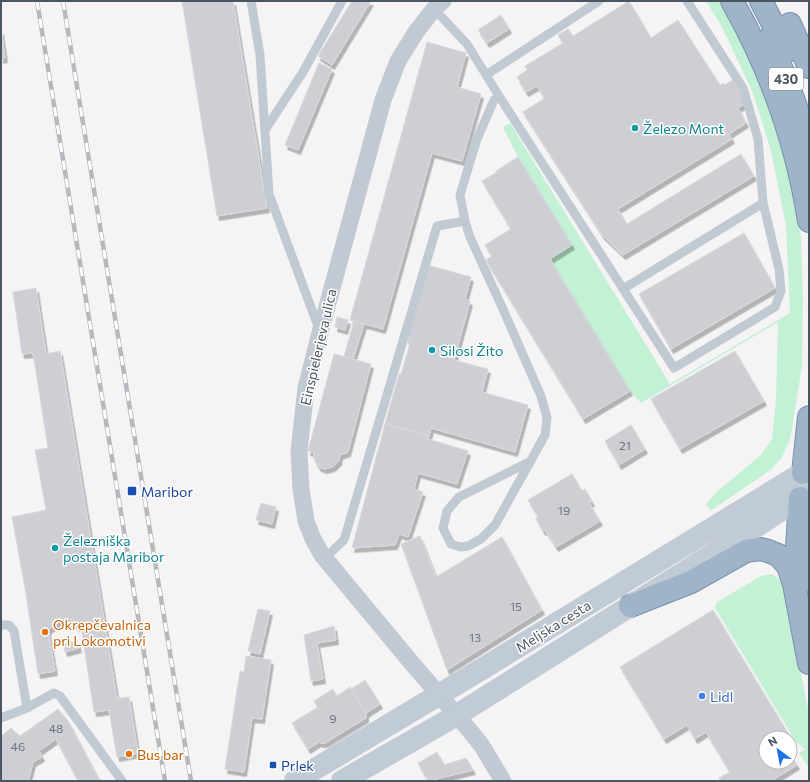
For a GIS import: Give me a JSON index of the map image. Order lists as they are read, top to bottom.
{
  "streets": {
    "highway": ["430"],
    "main road": ["Meljska cesta"],
    "street": ["Einspielerjeva ulica"]
  },
  "crossings": [
    ["Einspielerjeva ulica", "Meljska cesta"]
  ],
  "places": {
    "other": [
      "Železo Mont",
      "Silosi Žito",
      "Železniška postaja Maribor",
      "Okrepčevalnica pri Lokomotivi",
      "Lidl",
      "Bus bar"
    ],
    "transit": ["Maribor", "Prlek"]
  },
  "house_numbers": [
    "21",
    "19",
    "15",
    "13",
    "9",
    "48",
    "46"
  ],
  "north": "top left"
}
